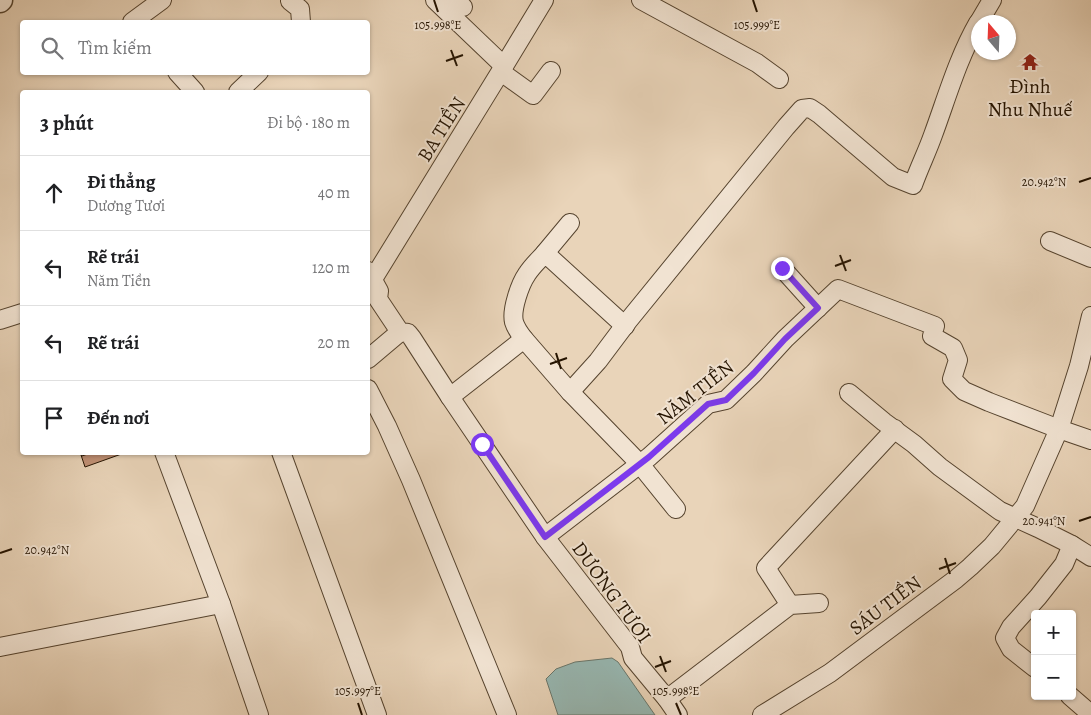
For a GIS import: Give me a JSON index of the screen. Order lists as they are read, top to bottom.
{
  "streets": {
    "street": [
      "BA TIỀN",
      "NĂM TIỀN",
      "DƯƠNG TƯƠI",
      "SÁU TIỀN"
    ]
  },
  "crossings": [
    ["BA TIỀN", "DƯƠNG TƯƠI"],
    ["NĂM TIỀN", "DƯƠNG TƯƠI"],
    ["NĂM TIỀN", "SÁU TIỀN"]
  ],
  "places": {
    "temple": ["Đình Nhu Nhuế"]
  },
  "north": "top",
  "page": {
    "search": "Tìm kiếm",
    "heading": ["3 phút", "Đi bộ · 180 m"],
    "list": [
      ["Đi thẳng", "Dương Tươi", "40 m"],
      ["Rẽ trái", "Năm Tiền", "120 m"],
      ["Rẽ trái", "20 m"],
      "Đến nơi"
    ],
    "map_buttons": ["+", "−"]
  },
  "coordinates": [
    "105.998°E",
    "105.999°E",
    "20.942°N",
    "20.941°N",
    "105.997°E"
  ]
}
